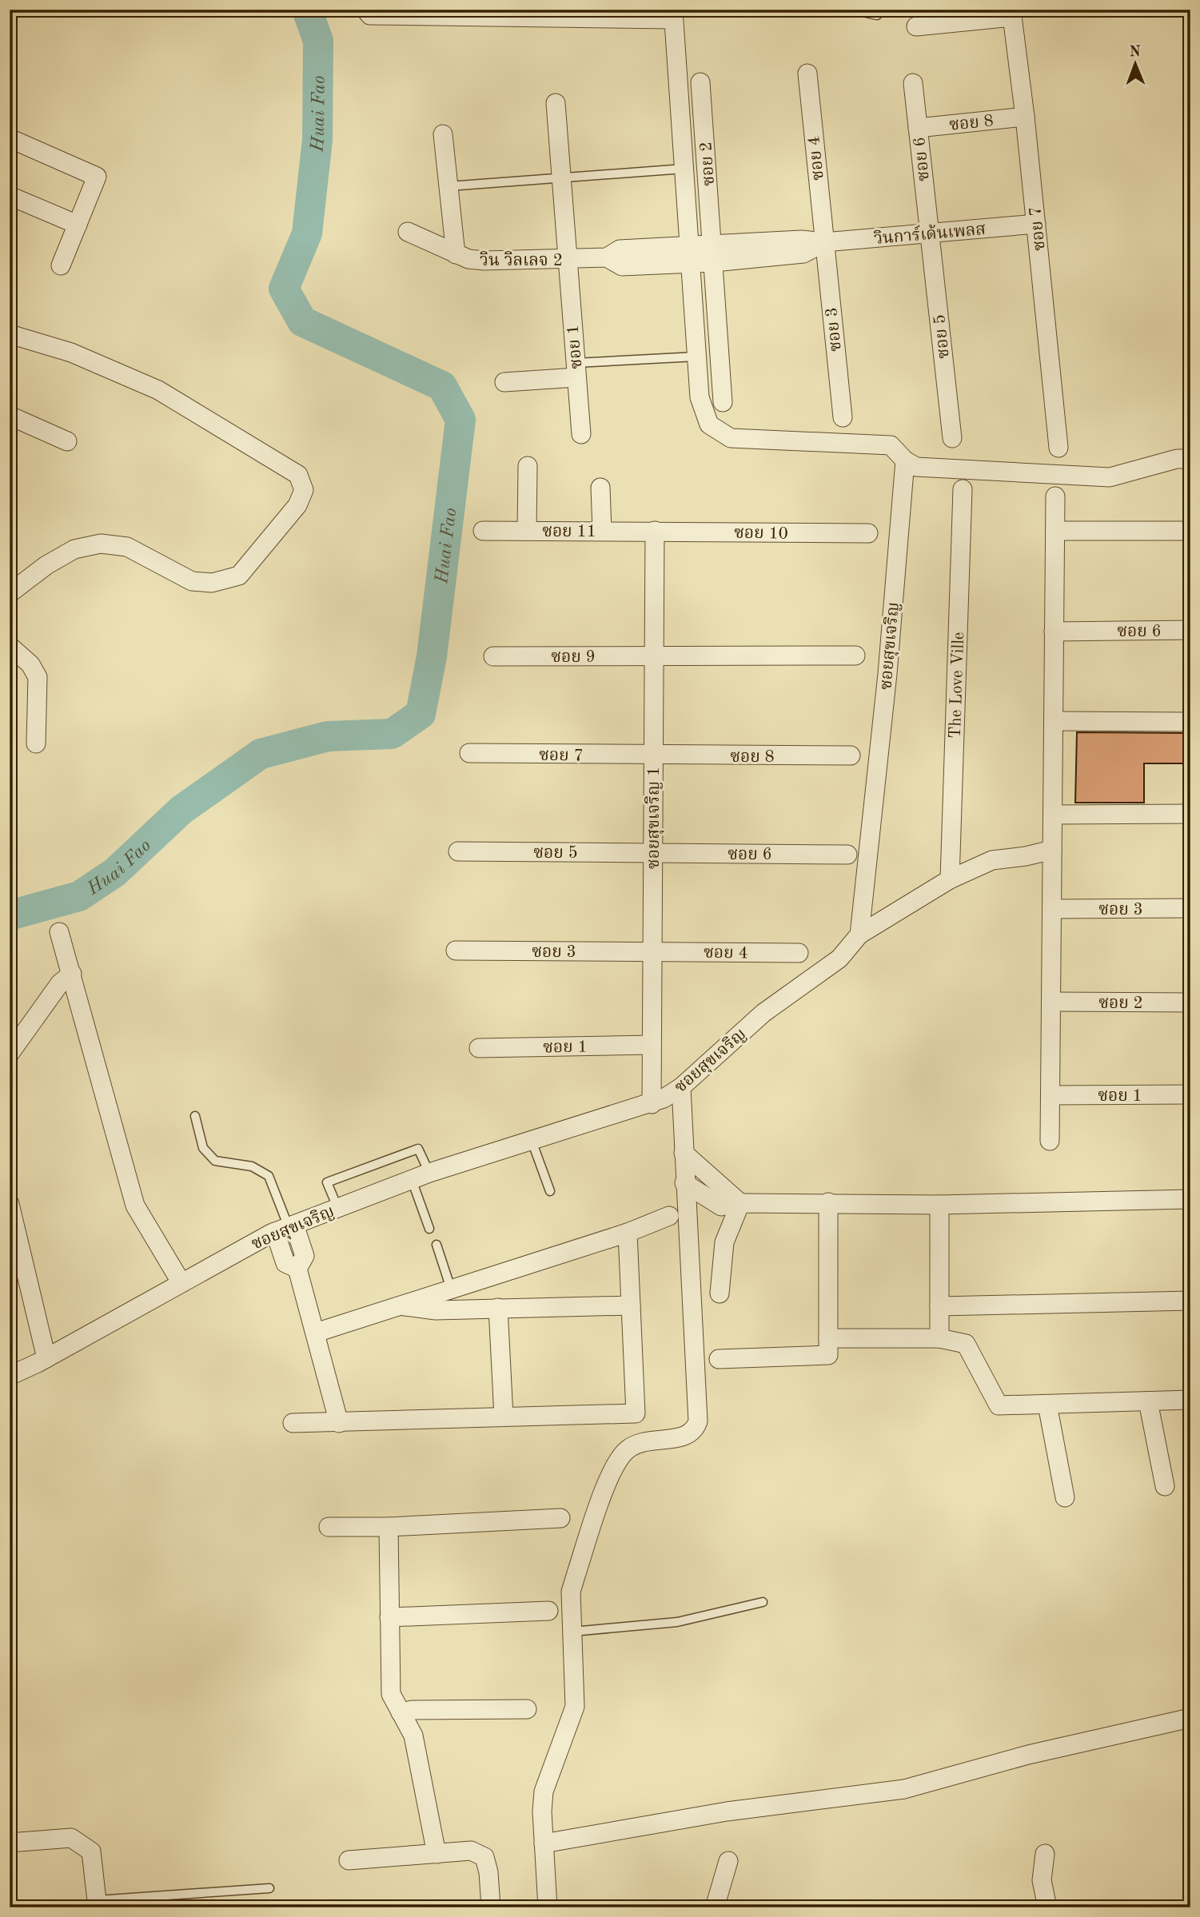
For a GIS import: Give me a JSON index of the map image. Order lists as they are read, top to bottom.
{
  "streets": {
    "street": [
      "ซอย 8",
      "ซอย 4",
      "ซอย 6",
      "ซอย 2",
      "ซอย 7",
      "วินการ์เด้นเพลส",
      "วิน วิลเลจ 2",
      "ซอย 3",
      "ซอย 5",
      "ซอย 1",
      "ซอย 11",
      "ซอย 10",
      "ซอยสุขเจริญ",
      "ซอย 9",
      "The Love Ville",
      "ซอยสุขเจริญ 1"
    ]
  },
  "crossings": [
    ["ซอย 8", "ซอย 6"],
    ["ซอย 8", "ซอย 7"],
    ["ซอย 8", "ซอยสุขเจริญ 1"],
    ["ซอย 4", "วินการ์เด้นเพลส"],
    ["ซอย 4", "ซอย 3"],
    ["ซอย 4", "ซอยสุขเจริญ 1"],
    ["ซอย 6", "วินการ์เด้นเพลส"],
    ["ซอย 6", "ซอย 5"],
    ["ซอย 6", "ซอยสุขเจริญ 1"],
    ["ซอย 2", "วินการ์เด้นเพลส"],
    ["ซอย 7", "วินการ์เด้นเพลส"],
    ["ซอย 7", "ซอยสุขเจริญ 1"],
    ["วินการ์เด้นเพลส", "วิน วิลเลจ 2"],
    ["วินการ์เด้นเพลส", "ซอย 3"],
    ["วินการ์เด้นเพลส", "ซอย 5"],
    ["วิน วิลเลจ 2", "ซอย 1"],
    ["ซอย 3", "ซอยสุขเจริญ 1"],
    ["ซอย 5", "ซอยสุขเจริญ 1"],
    ["ซอย 1", "ซอยสุขเจริญ 1"],
    ["ซอย 11", "ซอย 10"],
    ["ซอย 11", "ซอยสุขเจริญ 1"],
    ["ซอย 10", "ซอยสุขเจริญ 1"],
    ["ซอยสุขเจริญ", "ซอยสุขเจริญ 1"],
    ["ซอย 9", "ซอยสุขเจริญ 1"]
  ],
  "water": ["Huai Fao"],
  "north": "top"
}
